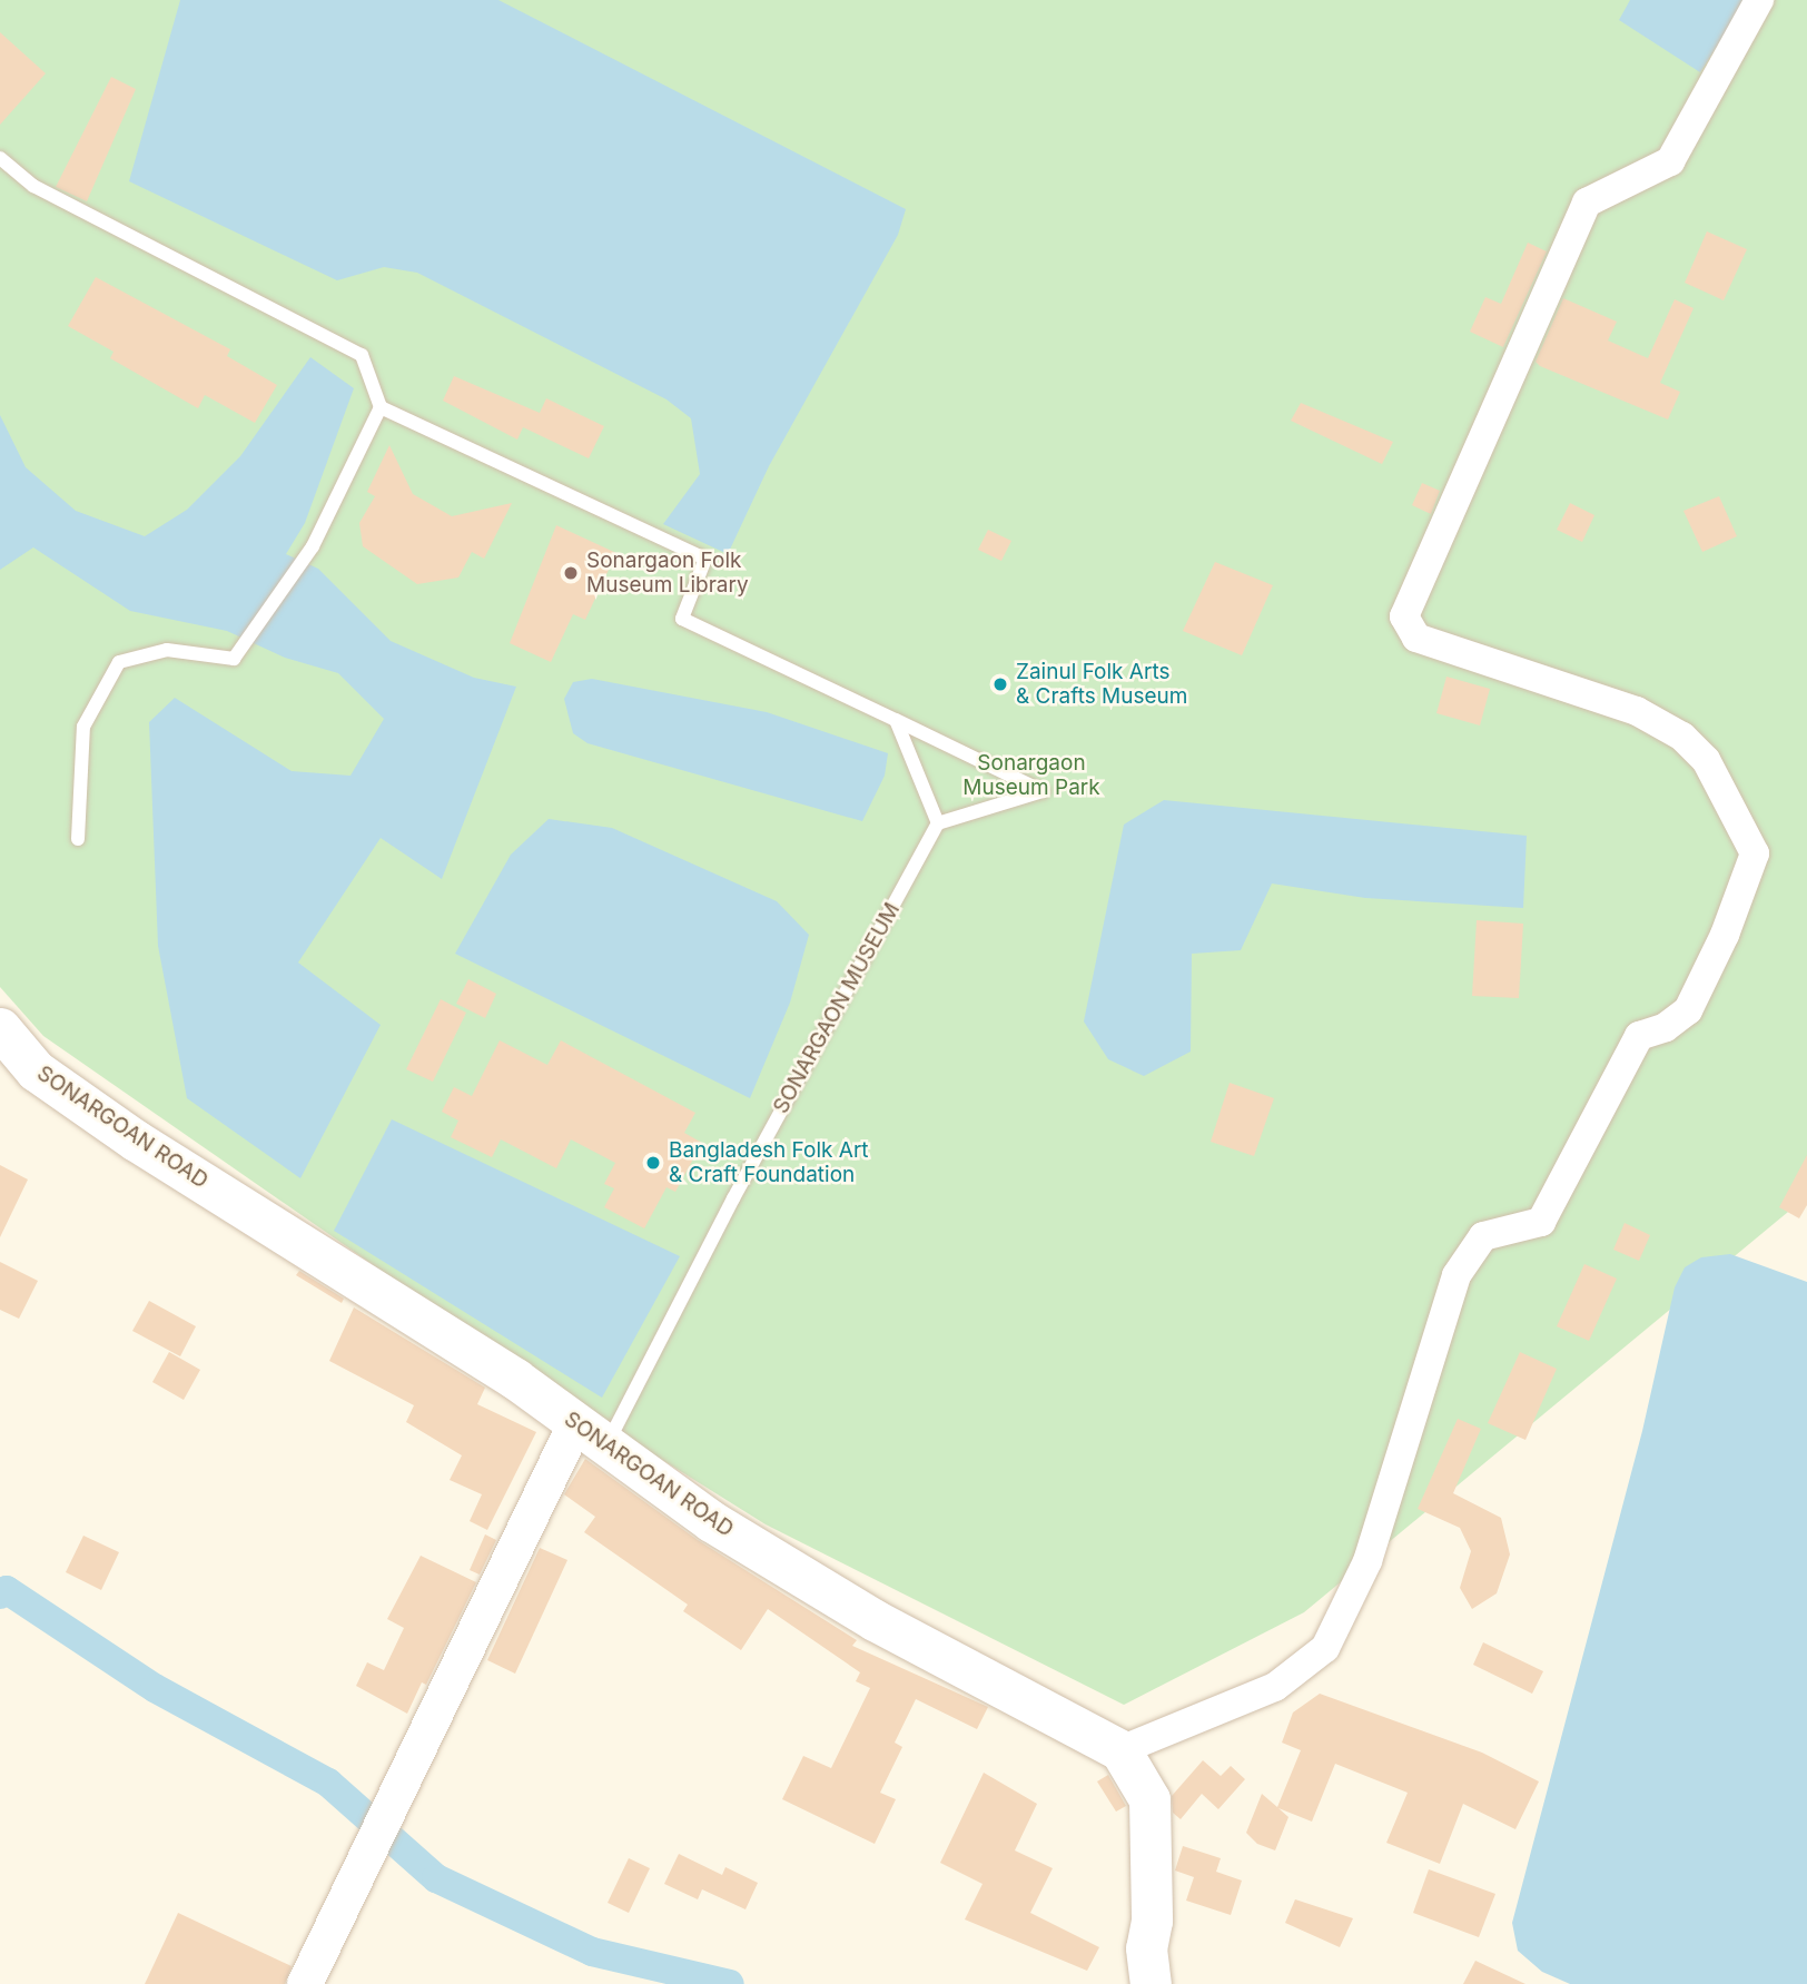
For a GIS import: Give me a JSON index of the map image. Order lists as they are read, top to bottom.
{
  "streets": {
    "main road": ["SONARGOAN ROAD"],
    "lane": ["SONARGAON MUSEUM"]
  },
  "crossings": [
    ["SONARGAON MUSEUM", "SONARGOAN ROAD"]
  ],
  "parks": ["Sonargaon Museum Park"],
  "places": ["Sonargaon Folk Museum Library", "Zainul Folk Arts & Crafts Museum", "Bangladesh Folk Art & Craft Foundation"]
}
